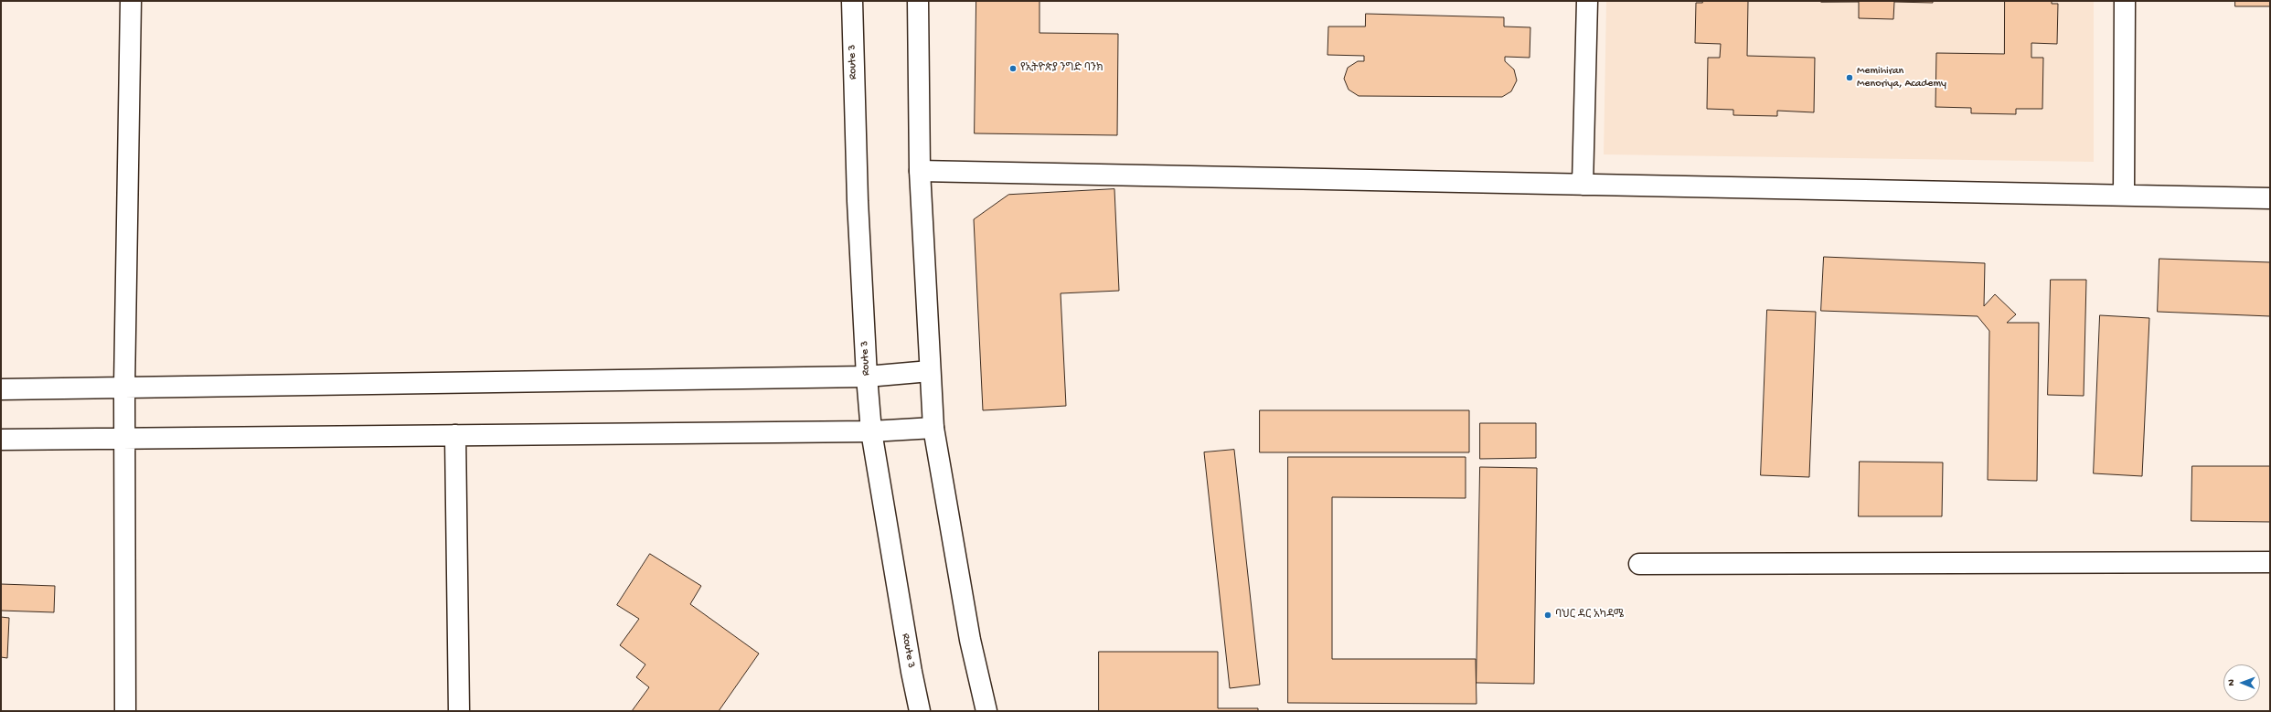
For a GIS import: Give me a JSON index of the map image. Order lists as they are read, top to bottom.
{
  "streets": {
    "street": ["Route 3"]
  },
  "places": ["የኢትዮጵያ ንግድ ባንክ", "Memihiran Menoriya, Academy", "ባህር ዳር አካዳሜ"],
  "north": "left"
}
